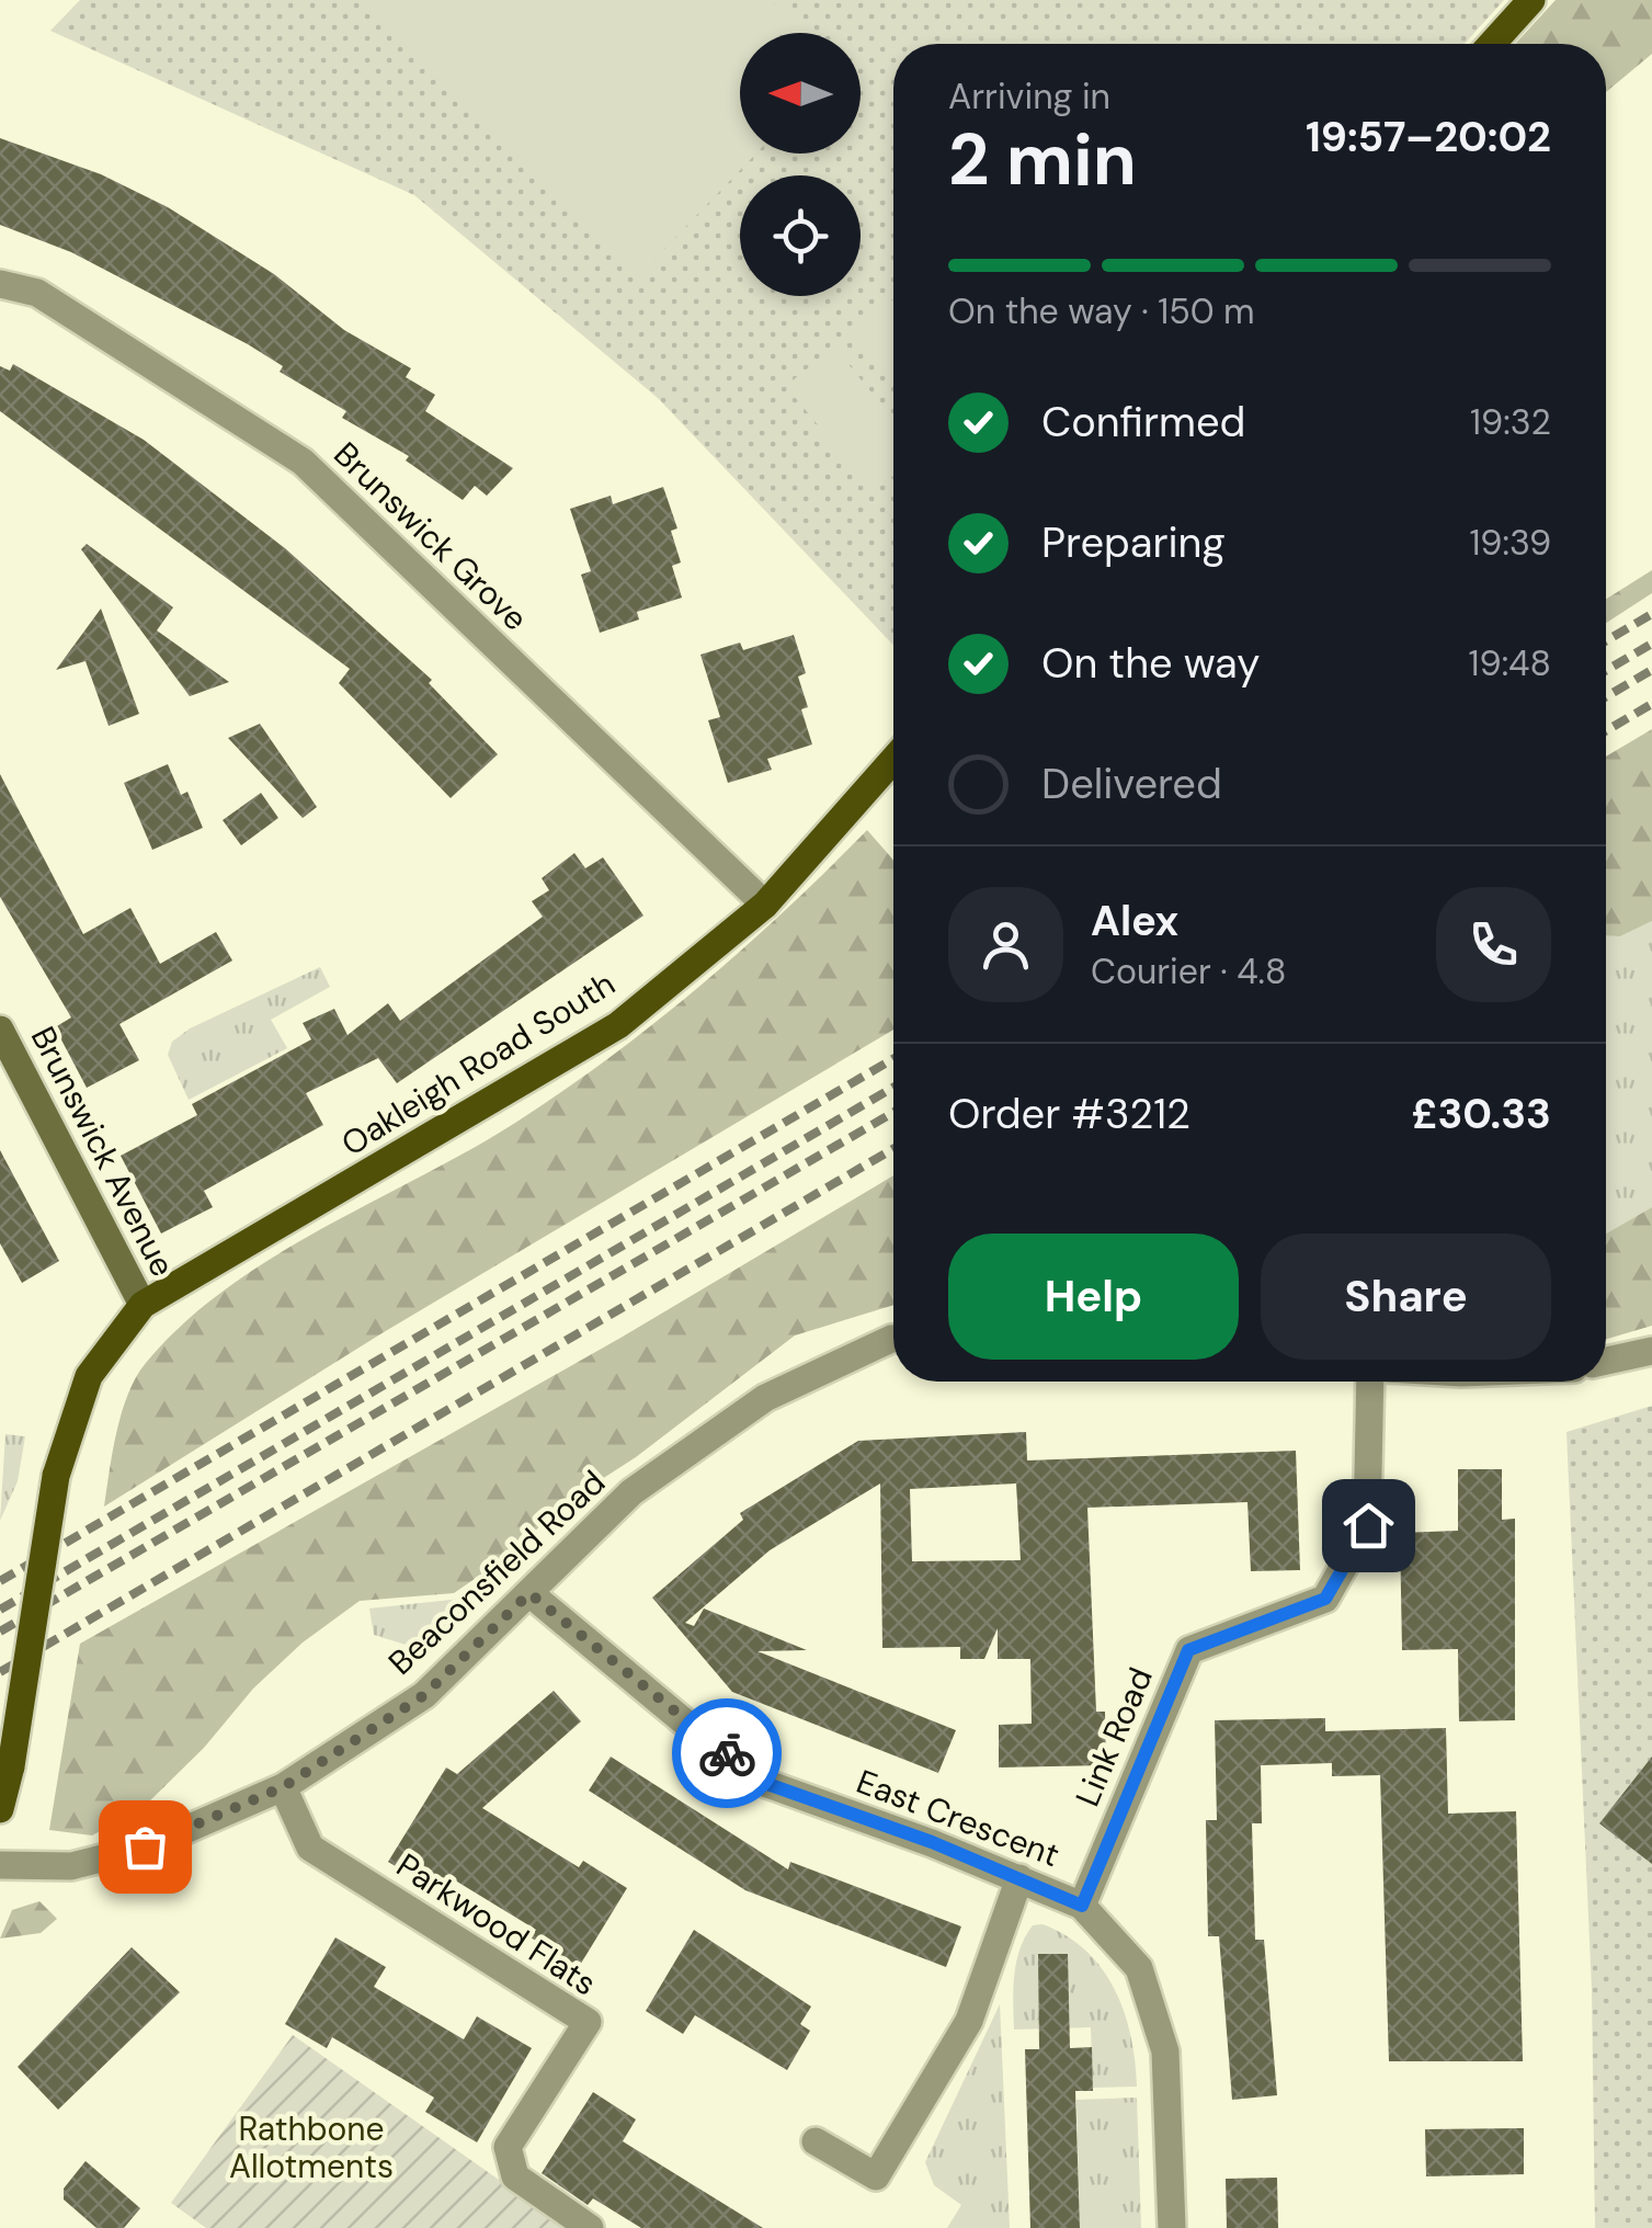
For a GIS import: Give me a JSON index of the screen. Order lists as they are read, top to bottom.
{
  "streets": {
    "main road": ["Oakleigh Road South"],
    "street": [
      "Brunswick Grove",
      "Brunswick Avenue",
      "Beaconsfield Road",
      "Link Road",
      "East Crescent",
      "Parkwood Flats"
    ]
  },
  "crossings": [
    ["Brunswick Grove", "Oakleigh Road South"],
    ["Oakleigh Road South", "Brunswick Avenue"],
    ["Beaconsfield Road", "East Crescent"],
    ["Beaconsfield Road", "Parkwood Flats"],
    ["Link Road", "East Crescent"]
  ],
  "parks": ["Rathbone Allotments"],
  "north": "left",
  "page": {
    "heading": ["2 min", "Arriving in", "19:57–20:02"],
    "panel": [
      "Alex",
      "Courier · 4.8",
      "Order #3212",
      "£30.33"
    ],
    "bar": "On the way · 150 m",
    "list": [
      ["Confirmed", "19:32"],
      ["Preparing", "19:39"],
      ["On the way", "19:48"],
      "Delivered"
    ],
    "buttons": ["Help", "Share"]
  }
}
